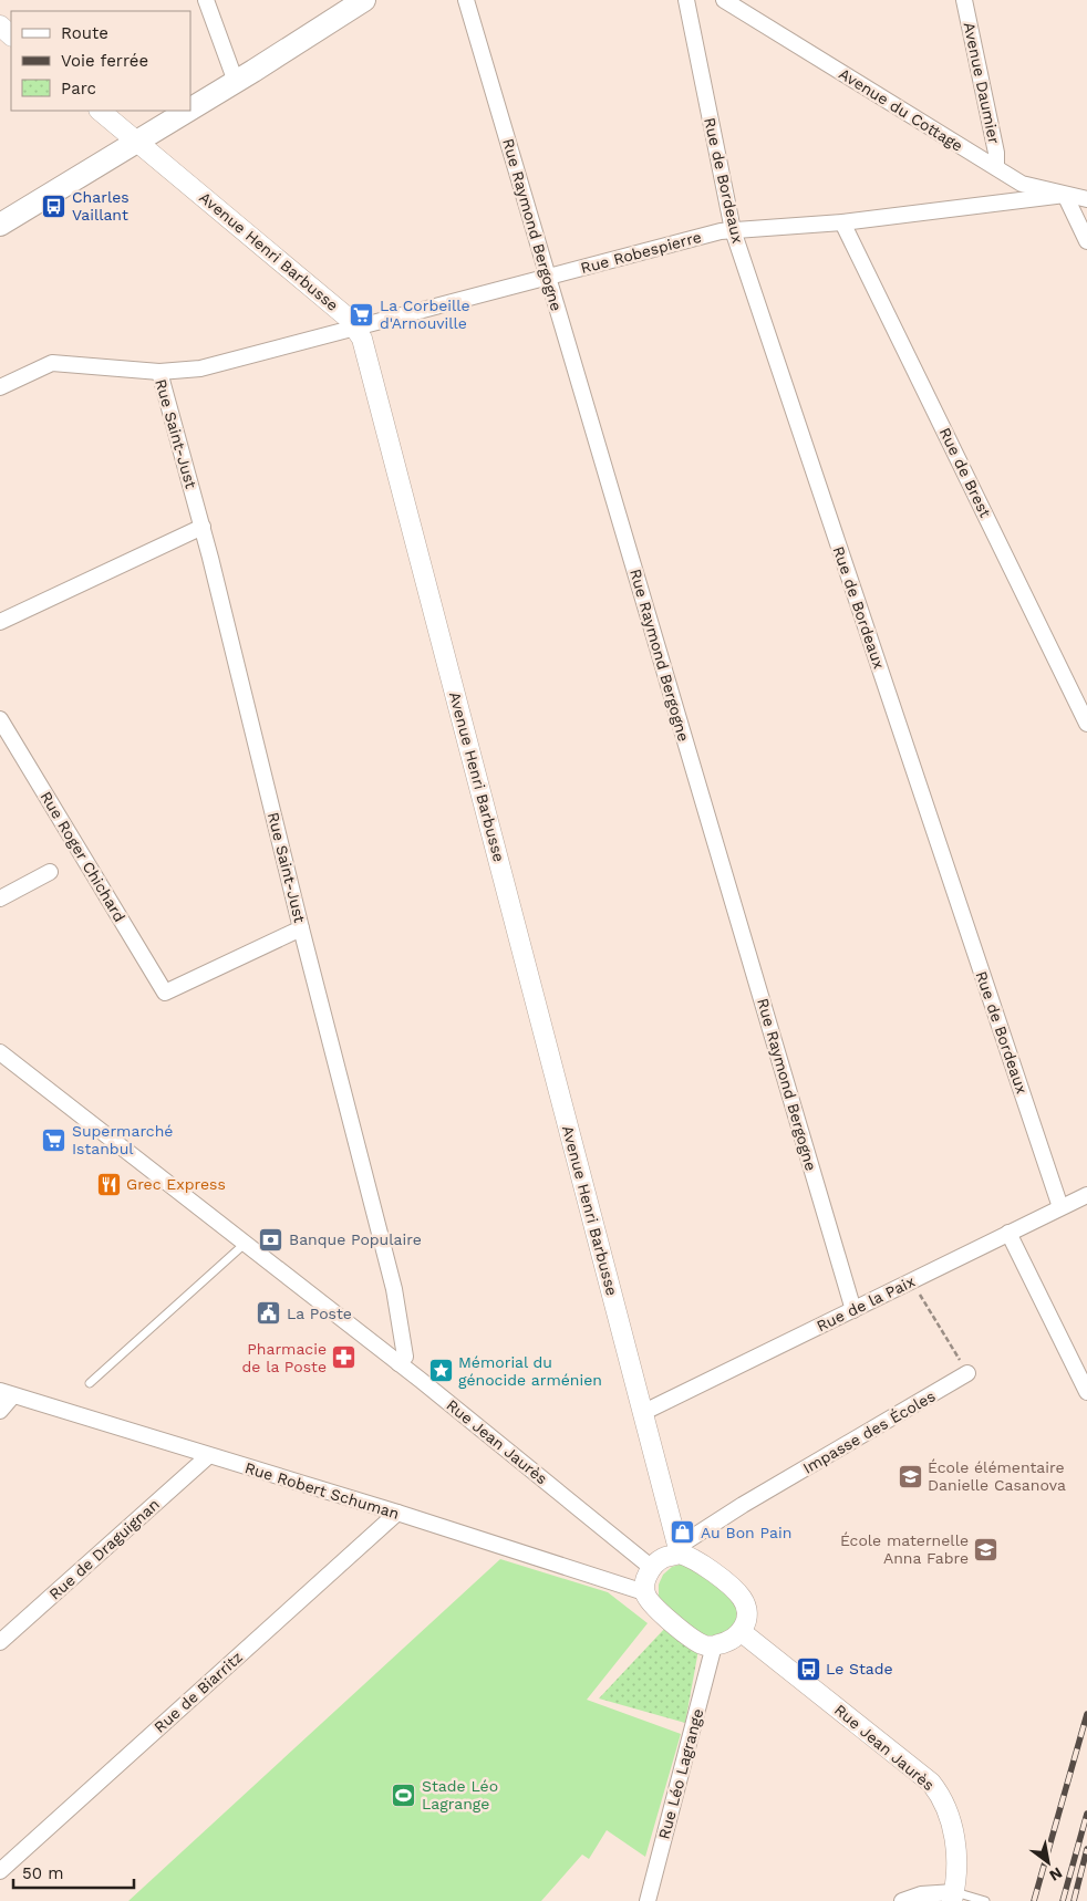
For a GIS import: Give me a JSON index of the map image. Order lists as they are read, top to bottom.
{
  "streets": {
    "street": [
      "Avenue Daumier",
      "Avenue du Cottage",
      "Rue de Bordeaux",
      "Rue Raymond Bergogne",
      "Avenue Henri Barbusse",
      "Rue Robespierre",
      "Rue Saint-Just",
      "Rue de Brest",
      "Rue Roger Chichard",
      "Rue de la Paix",
      "Impasse des Écoles",
      "Rue Jean Jaurès",
      "Rue Robert Schuman",
      "Rue de Draguignan",
      "Rue de Biarritz",
      "Rue Léo Lagrange"
    ]
  },
  "crossings": [
    ["Avenue Daumier", "Avenue du Cottage"],
    ["Avenue du Cottage", "Rue Robespierre"],
    ["Rue de Bordeaux", "Rue Robespierre"],
    ["Rue de Bordeaux", "Rue de la Paix"],
    ["Rue Raymond Bergogne", "Rue Robespierre"],
    ["Rue Raymond Bergogne", "Rue de la Paix"],
    ["Avenue Henri Barbusse", "Rue Robespierre"],
    ["Avenue Henri Barbusse", "Rue de la Paix"],
    ["Avenue Henri Barbusse", "Impasse des Écoles"],
    ["Avenue Henri Barbusse", "Rue Jean Jaurès"],
    ["Avenue Henri Barbusse", "Rue Robert Schuman"],
    ["Avenue Henri Barbusse", "Rue Léo Lagrange"],
    ["Rue Robespierre", "Rue Saint-Just"],
    ["Rue Robespierre", "Rue de Brest"],
    ["Rue Saint-Just", "Rue Roger Chichard"],
    ["Rue Saint-Just", "Rue Jean Jaurès"],
    ["Impasse des Écoles", "Rue Jean Jaurès"],
    ["Impasse des Écoles", "Rue Robert Schuman"],
    ["Impasse des Écoles", "Rue Léo Lagrange"],
    ["Rue Jean Jaurès", "Rue Robert Schuman"],
    ["Rue Jean Jaurès", "Rue Léo Lagrange"],
    ["Rue Robert Schuman", "Rue de Draguignan"],
    ["Rue Robert Schuman", "Rue de Biarritz"],
    ["Rue Robert Schuman", "Rue Léo Lagrange"]
  ],
  "places": {
    "bus stop": ["Charles Vaillant", "Le Stade"],
    "supermarket": ["La Corbeille d'Arnouville", "Supermarché Istanbul"],
    "restaurant": ["Grec Express"],
    "bank": ["Banque Populaire"],
    "public building": ["La Poste"],
    "pharmacy": ["Pharmacie de la Poste"],
    "place": ["Mémorial du génocide arménien"],
    "school or university": ["École élémentaire Danielle Casanova", "École maternelle Anna Fabre"],
    "shop": ["Au Bon Pain"],
    "sports": ["Stade Léo Lagrange"]
  },
  "legend": ["Route", "Voie ferrée", "Parc"],
  "scale_bar": "50 m",
  "north": "bottom right"
}
